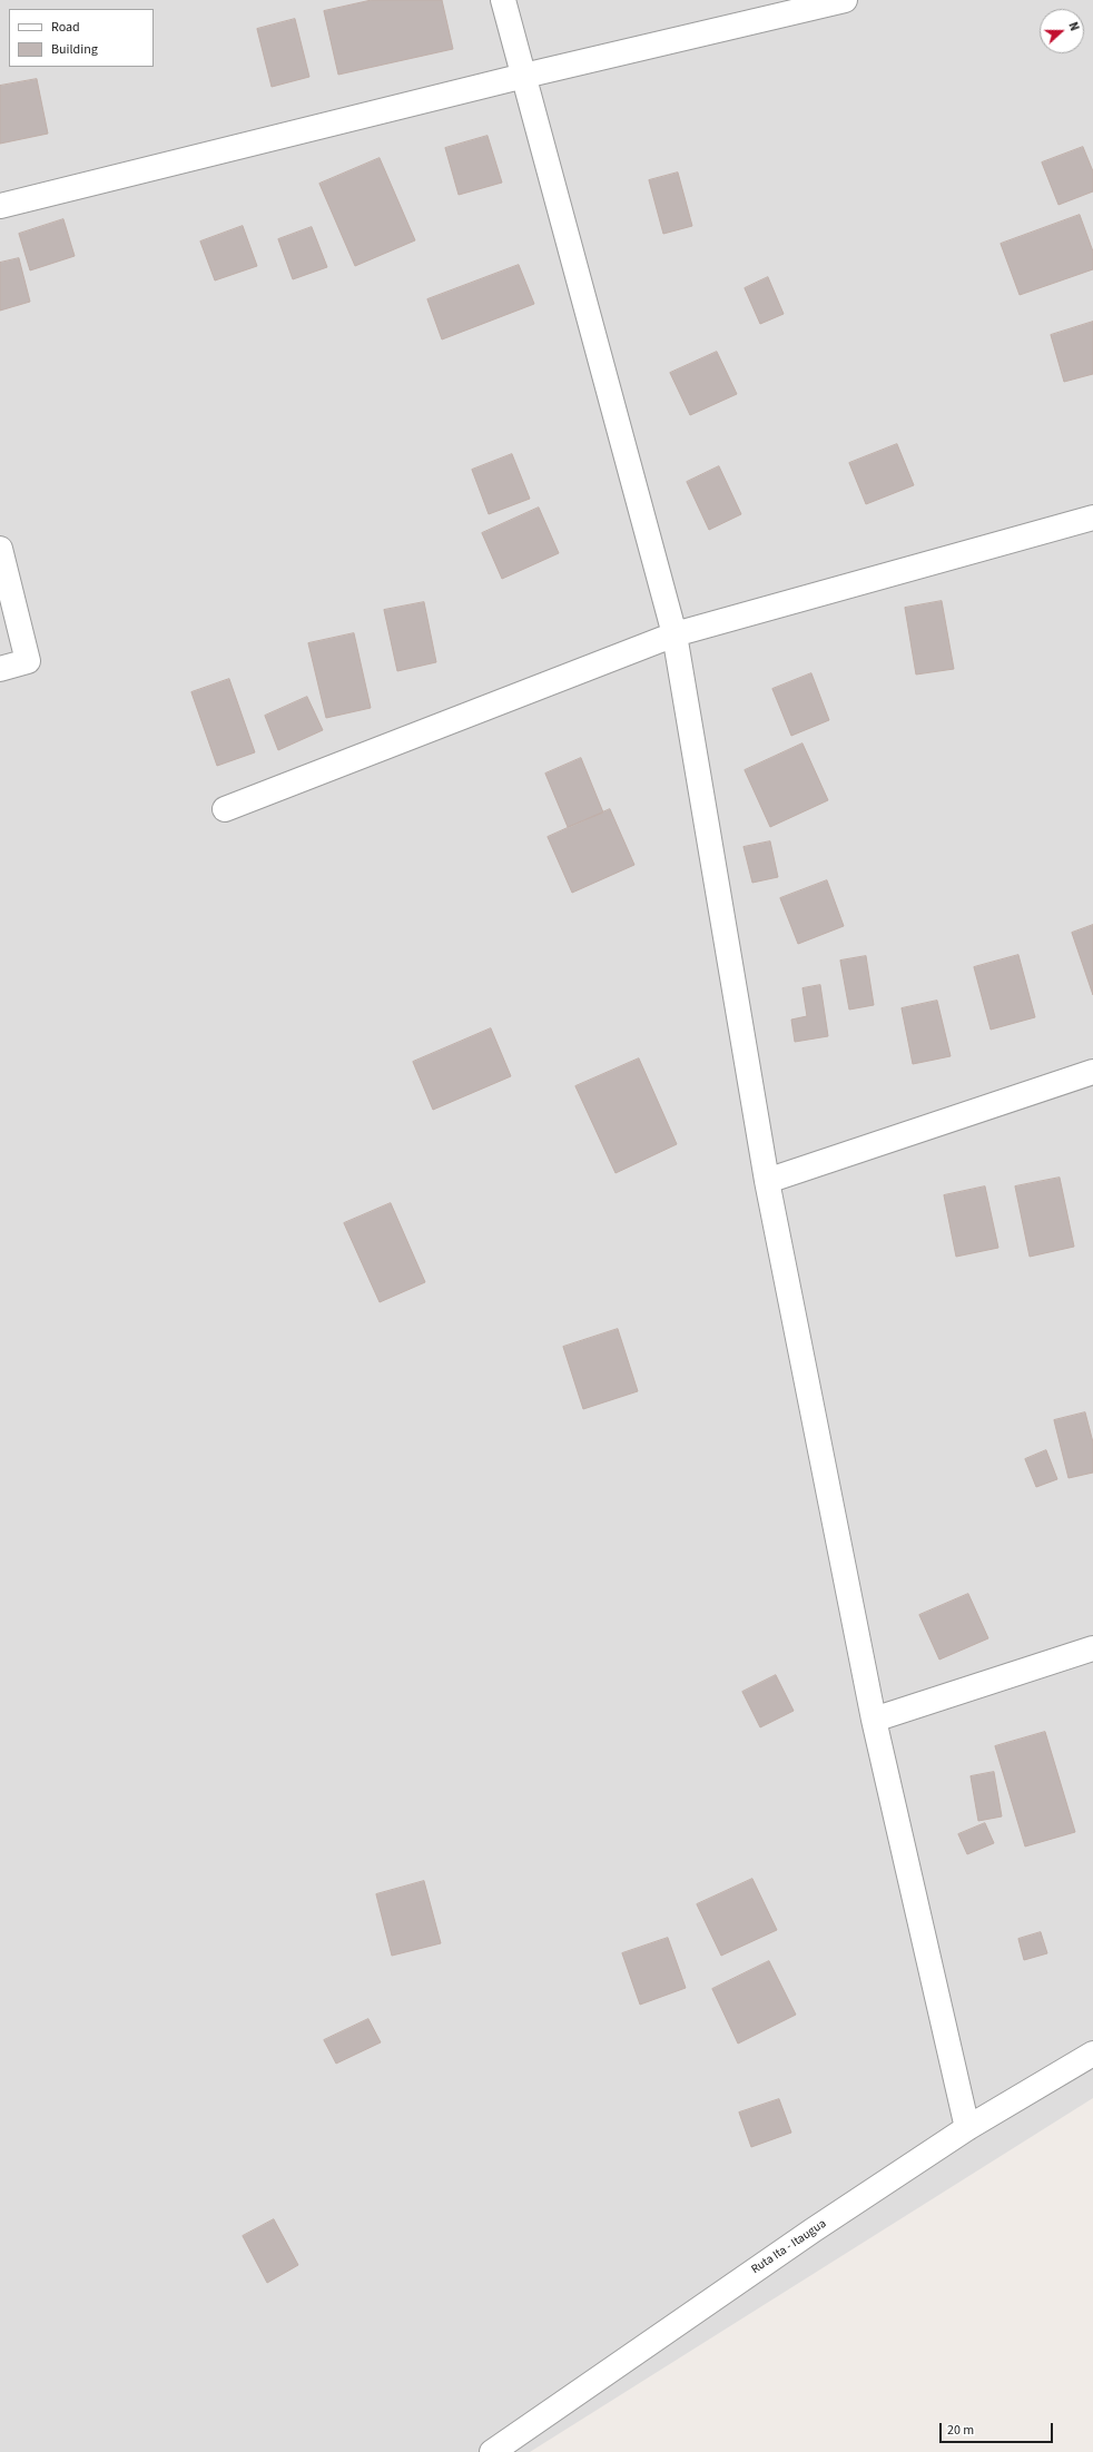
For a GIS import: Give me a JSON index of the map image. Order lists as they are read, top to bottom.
{
  "streets": {
    "street": ["Ruta Ita - Itaugua"]
  },
  "legend": ["Road", "Building"],
  "scale_bar": "20 m",
  "north": "right"
}
